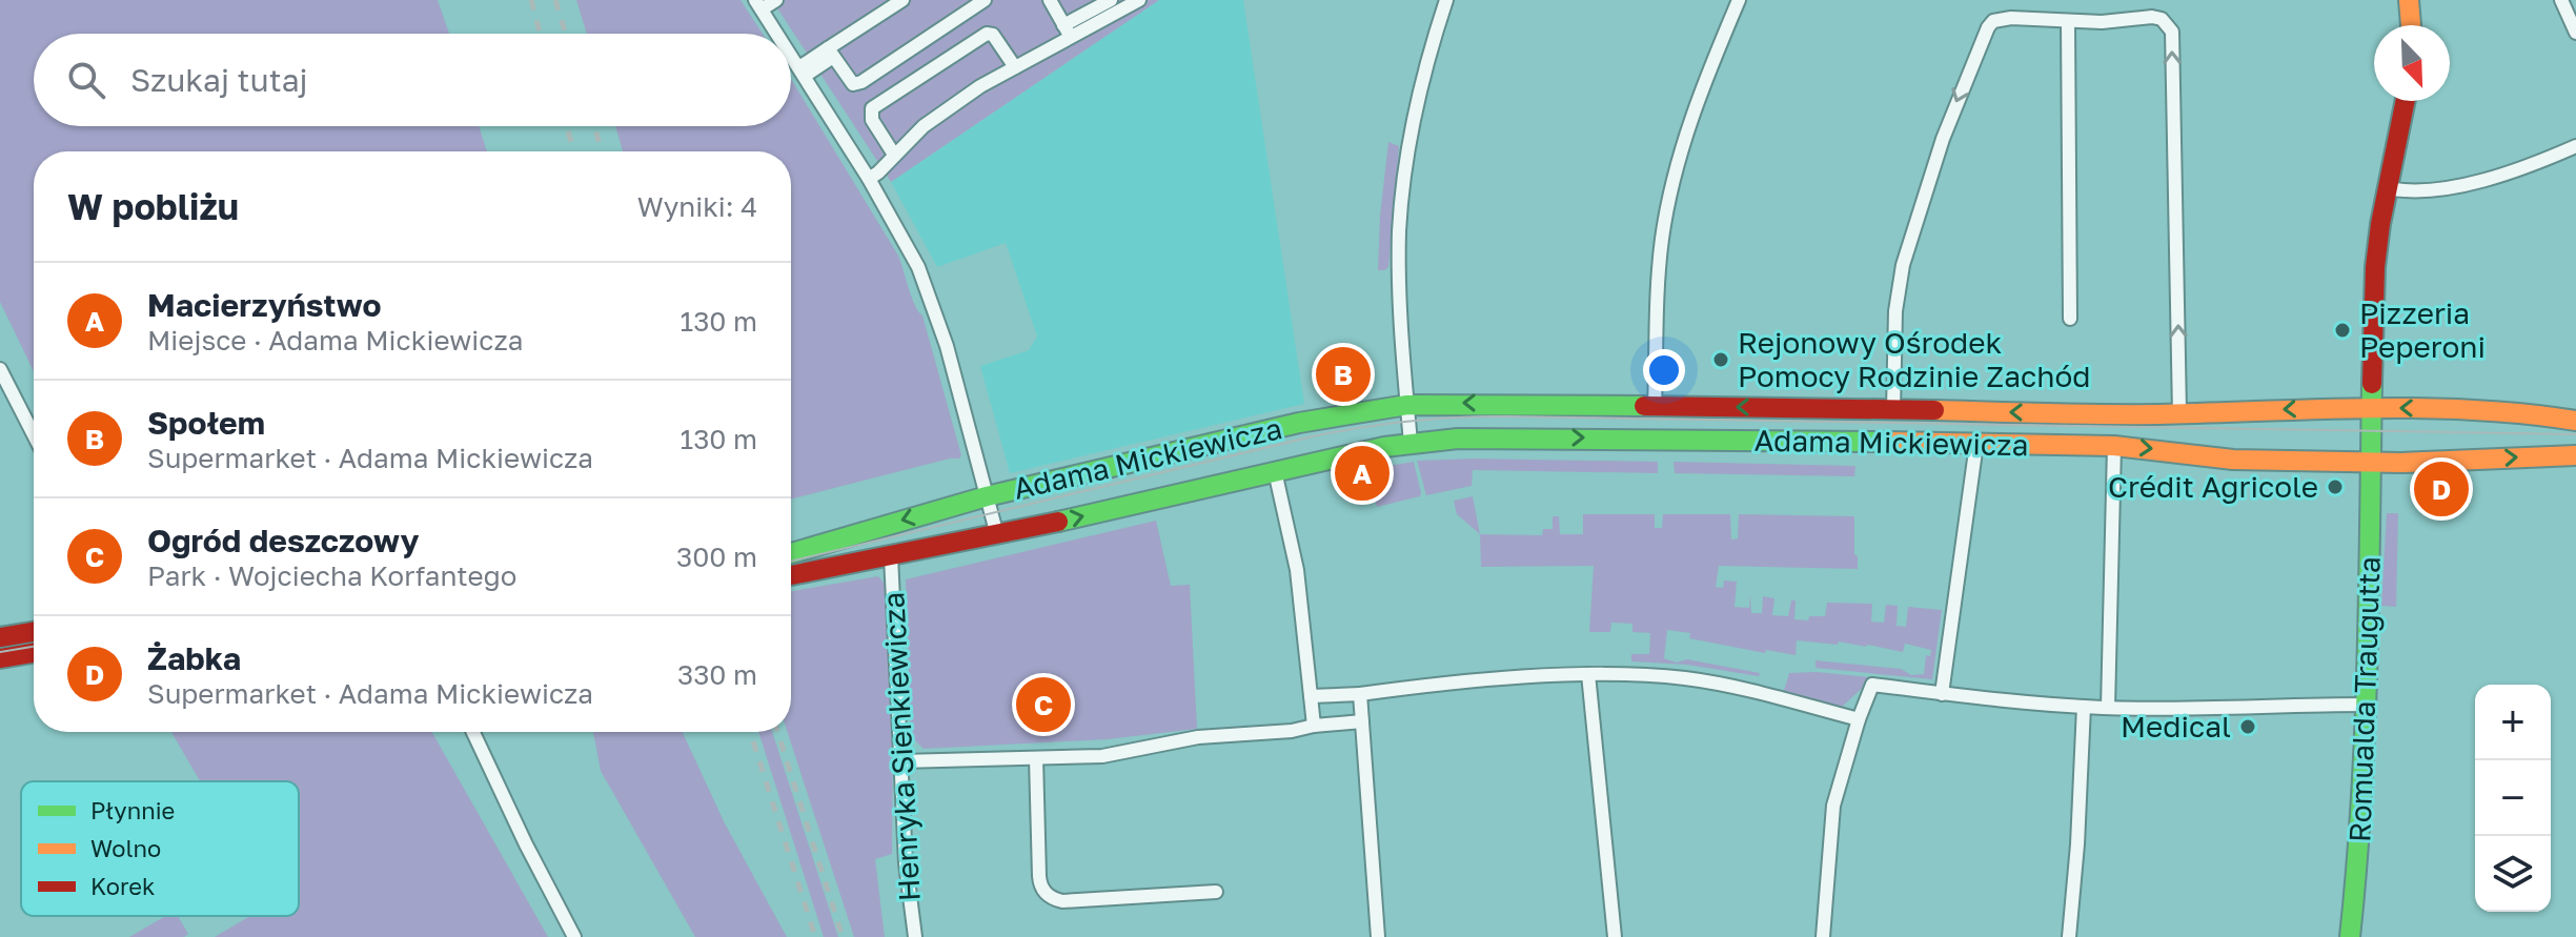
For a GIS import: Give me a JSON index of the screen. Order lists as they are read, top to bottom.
{
  "streets": {
    "street": ["Adama Mickiewicza", "Romualda Traugutta", "Henryka Sienkiewicza"]
  },
  "crossings": [
    ["Adama Mickiewicza", "Romualda Traugutta"],
    ["Adama Mickiewicza", "Henryka Sienkiewicza"]
  ],
  "places": [
    "Pizzeria Peperoni",
    "Rejonowy Ośrodek Pomocy Rodzinie Zachód",
    "Crédit Agricole",
    "Medical"
  ],
  "legend": ["Płynnie", "Wolno", "Korek"],
  "north": "bottom right",
  "page": {
    "search": "Szukaj tutaj",
    "heading": ["W pobliżu", "Wyniki: 4"],
    "list": [
      {
        "mark": "A",
        "name": "Macierzyństwo",
        "note": "Miejsce · Adama Mickiewicza",
        "value": "130 m"
      },
      {
        "mark": "B",
        "name": "Społem",
        "note": "Supermarket · Adama Mickiewicza",
        "value": "130 m"
      },
      {
        "mark": "C",
        "name": "Ogród deszczowy",
        "note": "Park · Wojciecha Korfantego",
        "value": "300 m"
      },
      {
        "mark": "D",
        "name": "Żabka",
        "note": "Supermarket · Adama Mickiewicza",
        "value": "330 m"
      }
    ],
    "pins": [
      "B",
      "A",
      "D",
      "C"
    ],
    "map_buttons": ["+", "−"]
  }
}
